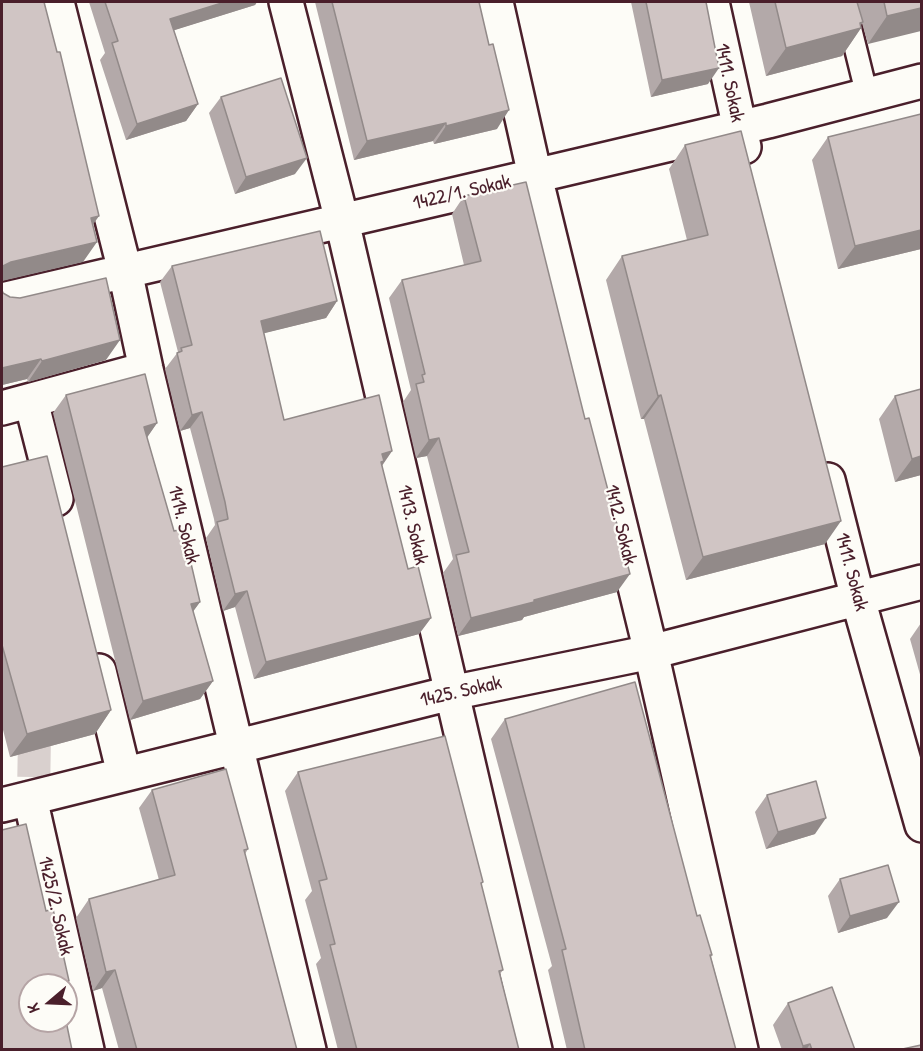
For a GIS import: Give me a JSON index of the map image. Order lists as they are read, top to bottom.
{
  "streets": {
    "street": [
      "1411. Sokak",
      "1422/1. Sokak",
      "1414. Sokak",
      "1413. Sokak",
      "1412. Sokak",
      "1425. Sokak",
      "1425/2. Sokak"
    ]
  },
  "crossings": [
    ["1411. Sokak", "1422/1. Sokak"],
    ["1411. Sokak", "1425. Sokak"],
    ["1422/1. Sokak", "1414. Sokak"],
    ["1422/1. Sokak", "1413. Sokak"],
    ["1422/1. Sokak", "1412. Sokak"],
    ["1414. Sokak", "1425. Sokak"],
    ["1413. Sokak", "1425. Sokak"],
    ["1412. Sokak", "1425. Sokak"],
    ["1425. Sokak", "1425/2. Sokak"]
  ],
  "north": "left"
}
